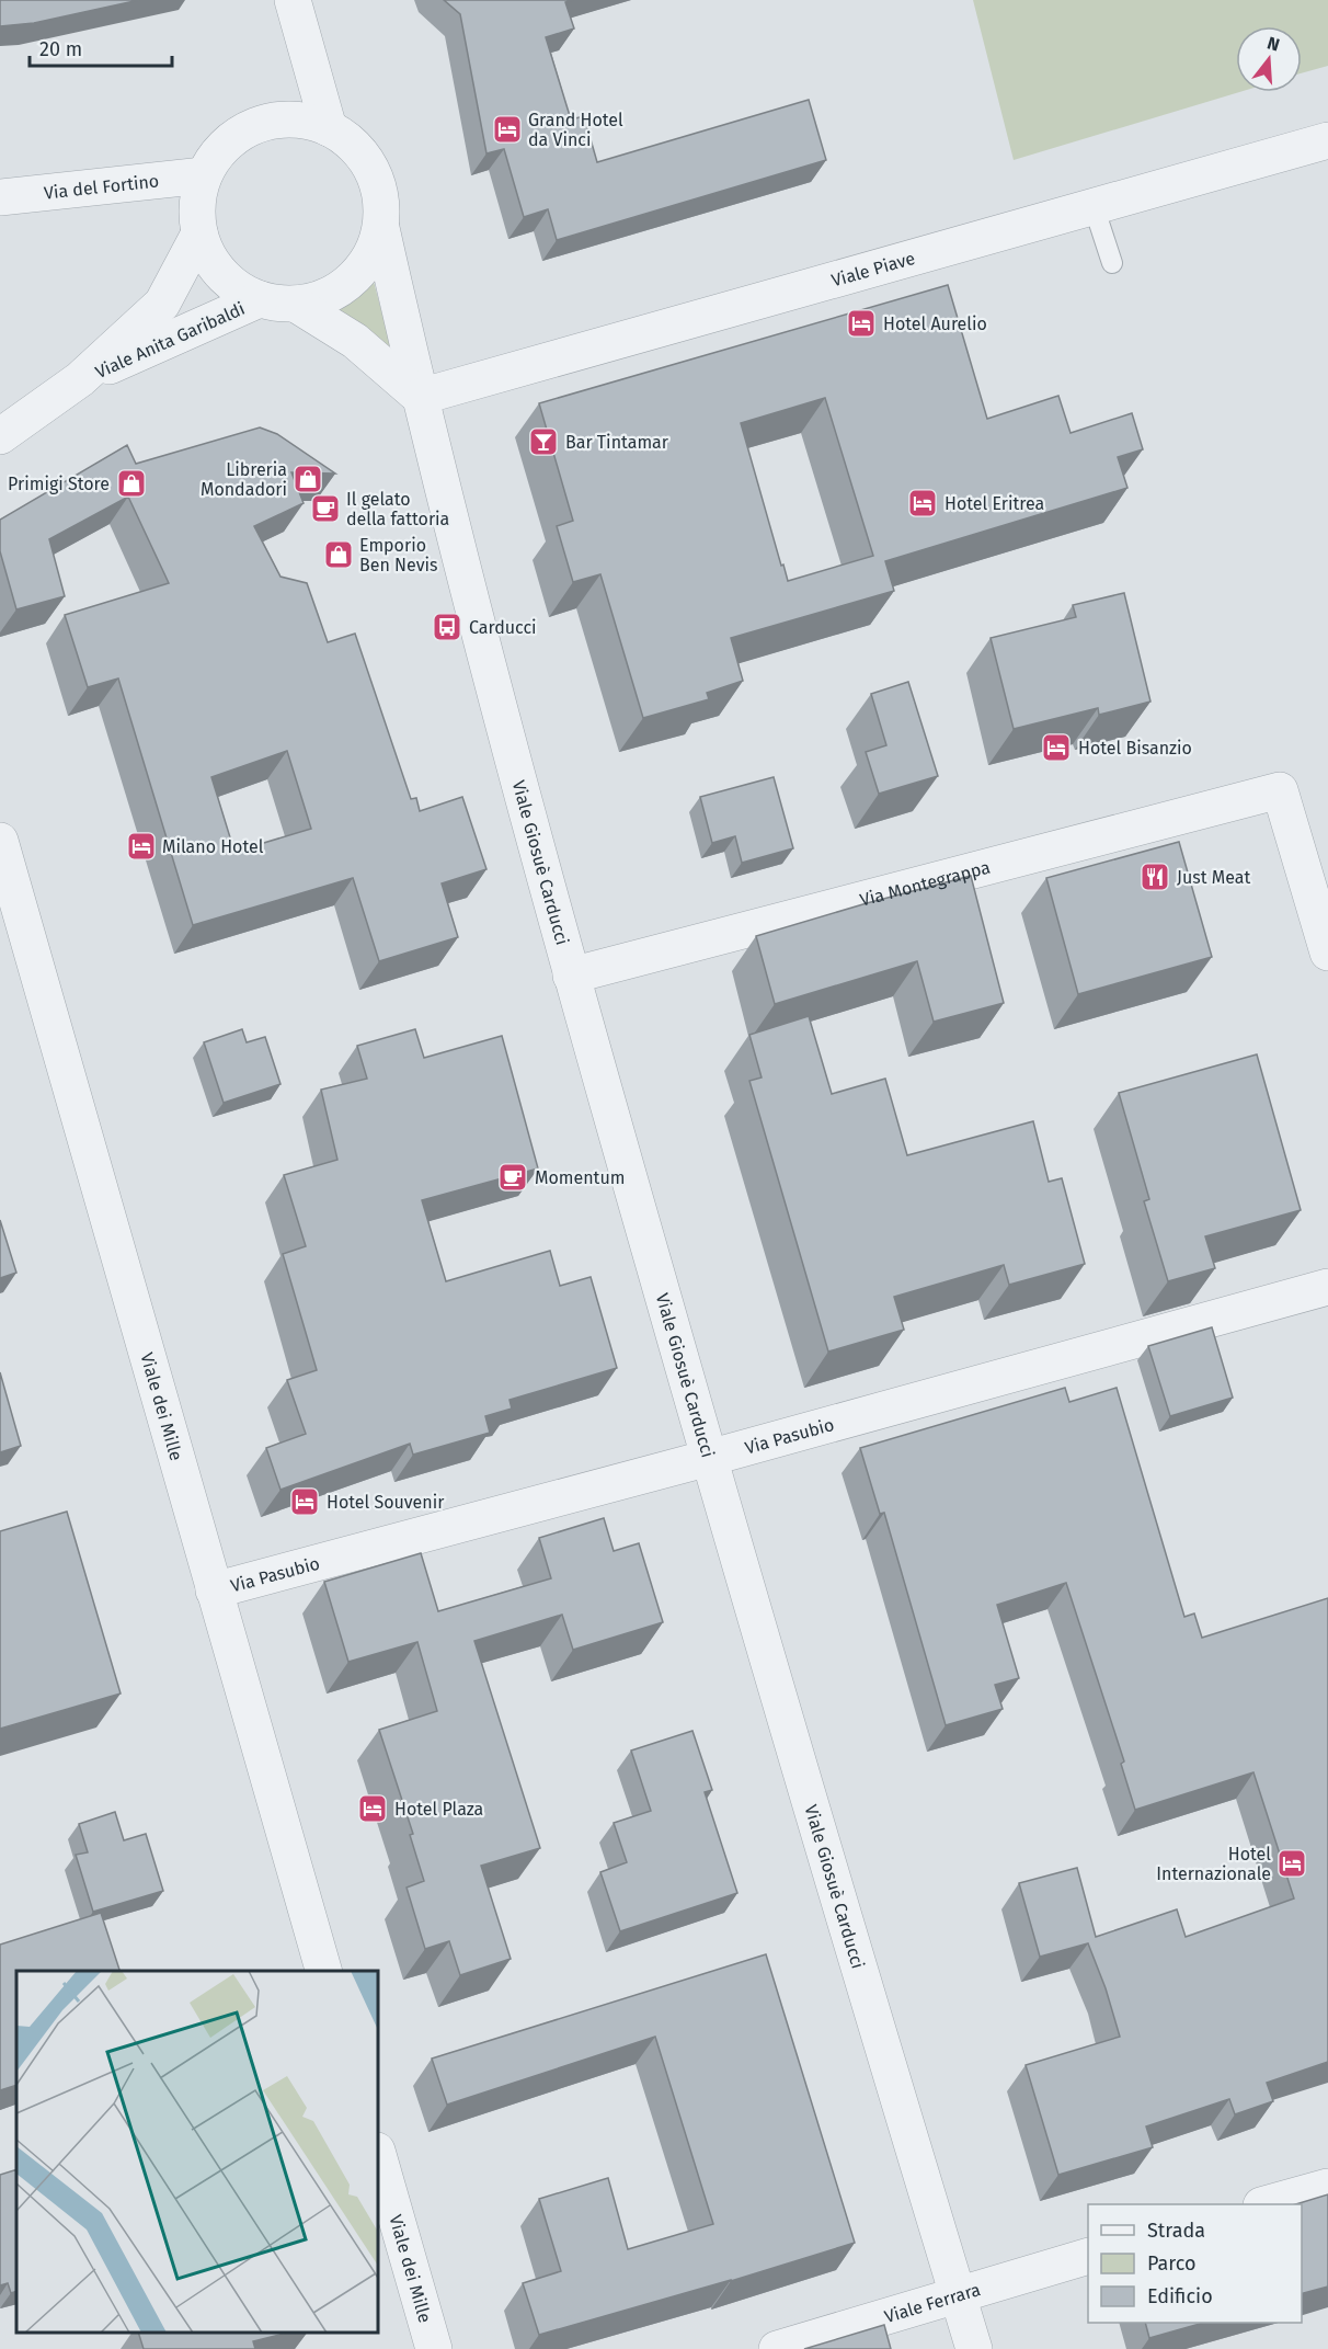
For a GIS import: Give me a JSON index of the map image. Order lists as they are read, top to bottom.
{
  "streets": {
    "street": [
      "Via del Fortino",
      "Viale Piave",
      "Viale Anita Garibaldi",
      "Viale Giosuè Carducci",
      "Via Montegrappa",
      "Viale dei Mille",
      "Via Pasubio",
      "Viale Ferrara"
    ]
  },
  "crossings": [
    ["Via del Fortino", "Viale Anita Garibaldi"],
    ["Via del Fortino", "Viale Giosuè Carducci"],
    ["Viale Piave", "Viale Giosuè Carducci"],
    ["Viale Anita Garibaldi", "Viale Giosuè Carducci"],
    ["Viale Giosuè Carducci", "Via Montegrappa"],
    ["Viale Giosuè Carducci", "Via Pasubio"],
    ["Viale Giosuè Carducci", "Viale Ferrara"],
    ["Viale dei Mille", "Via Pasubio"]
  ],
  "places": {
    "hotel": [
      "Grand Hotel da Vinci",
      "Hotel Aurelio",
      "Hotel Eritrea",
      "Hotel Bisanzio",
      "Milano Hotel",
      "Hotel Souvenir",
      "Hotel Plaza",
      "Hotel Internazionale"
    ],
    "bar": ["Bar Tintamar"],
    "shop": ["Libreria Mondadori", "Primigi Store", "Emporio Ben Nevis"],
    "cafe": ["Il gelato della fattoria", "Momentum"],
    "bus stop": ["Carducci"],
    "restaurant": ["Just Meat"]
  },
  "legend": ["Strada", "Parco", "Edificio"],
  "scale_bar": "20 m",
  "north": "top"
}
